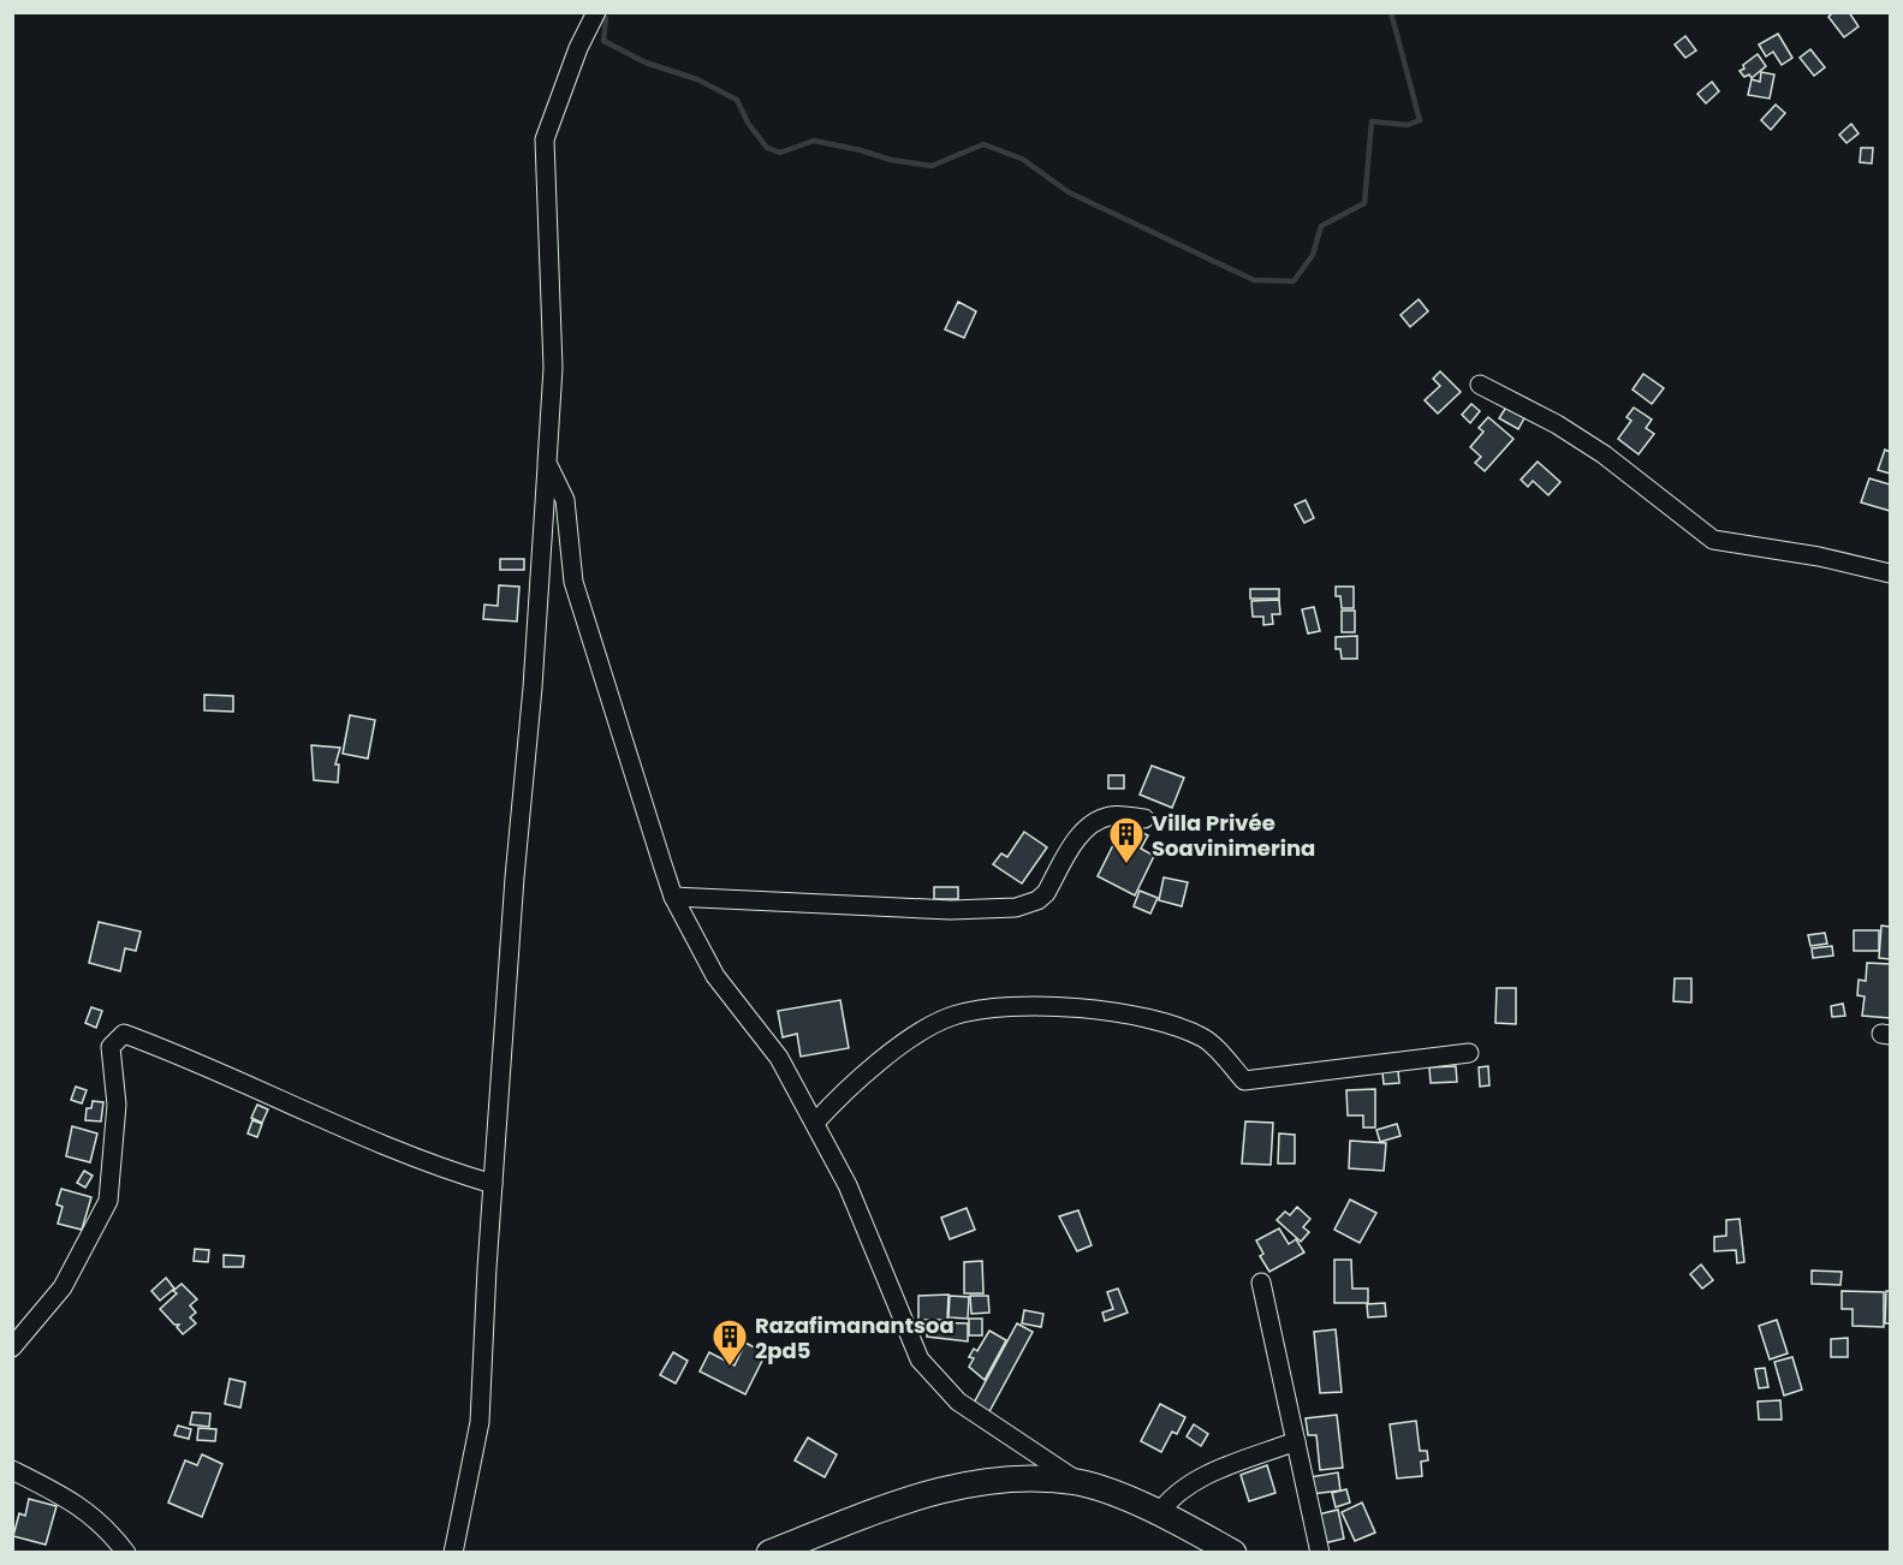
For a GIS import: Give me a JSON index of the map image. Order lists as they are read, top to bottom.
{
  "places": {
    "building": ["Villa Privée Soavinimerina", "Razafimanantsoa 2pd5"]
  }
}
